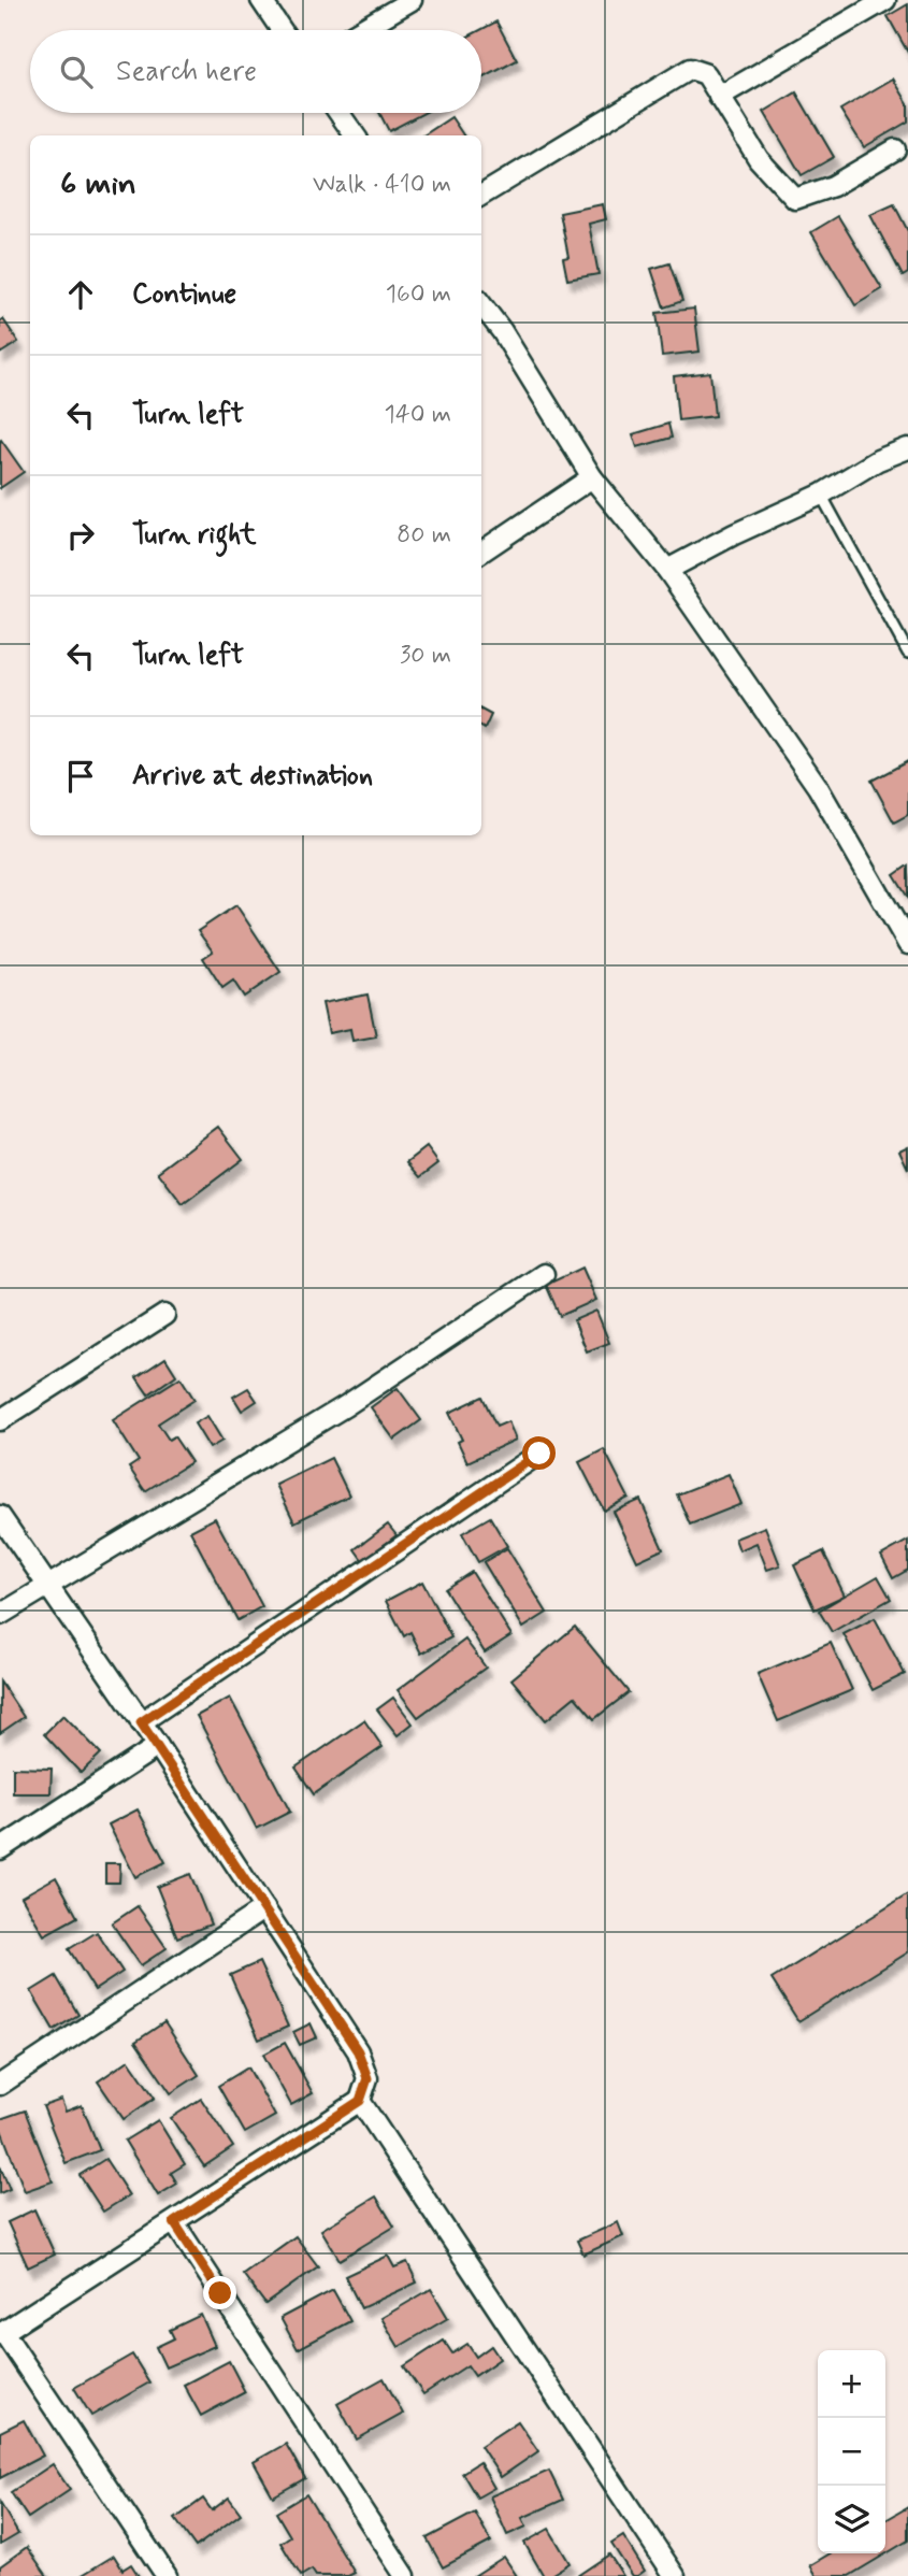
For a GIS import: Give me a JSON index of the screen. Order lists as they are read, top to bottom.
{
  "page": {
    "search": "Search here",
    "heading": ["6 min", "Walk · 410 m"],
    "list": [
      ["Continue", "160 m"],
      ["Turn left", "140 m"],
      ["Turn right", "80 m"],
      ["Turn left", "30 m"],
      "Arrive at destination"
    ],
    "map_buttons": ["+", "−"]
  }
}
